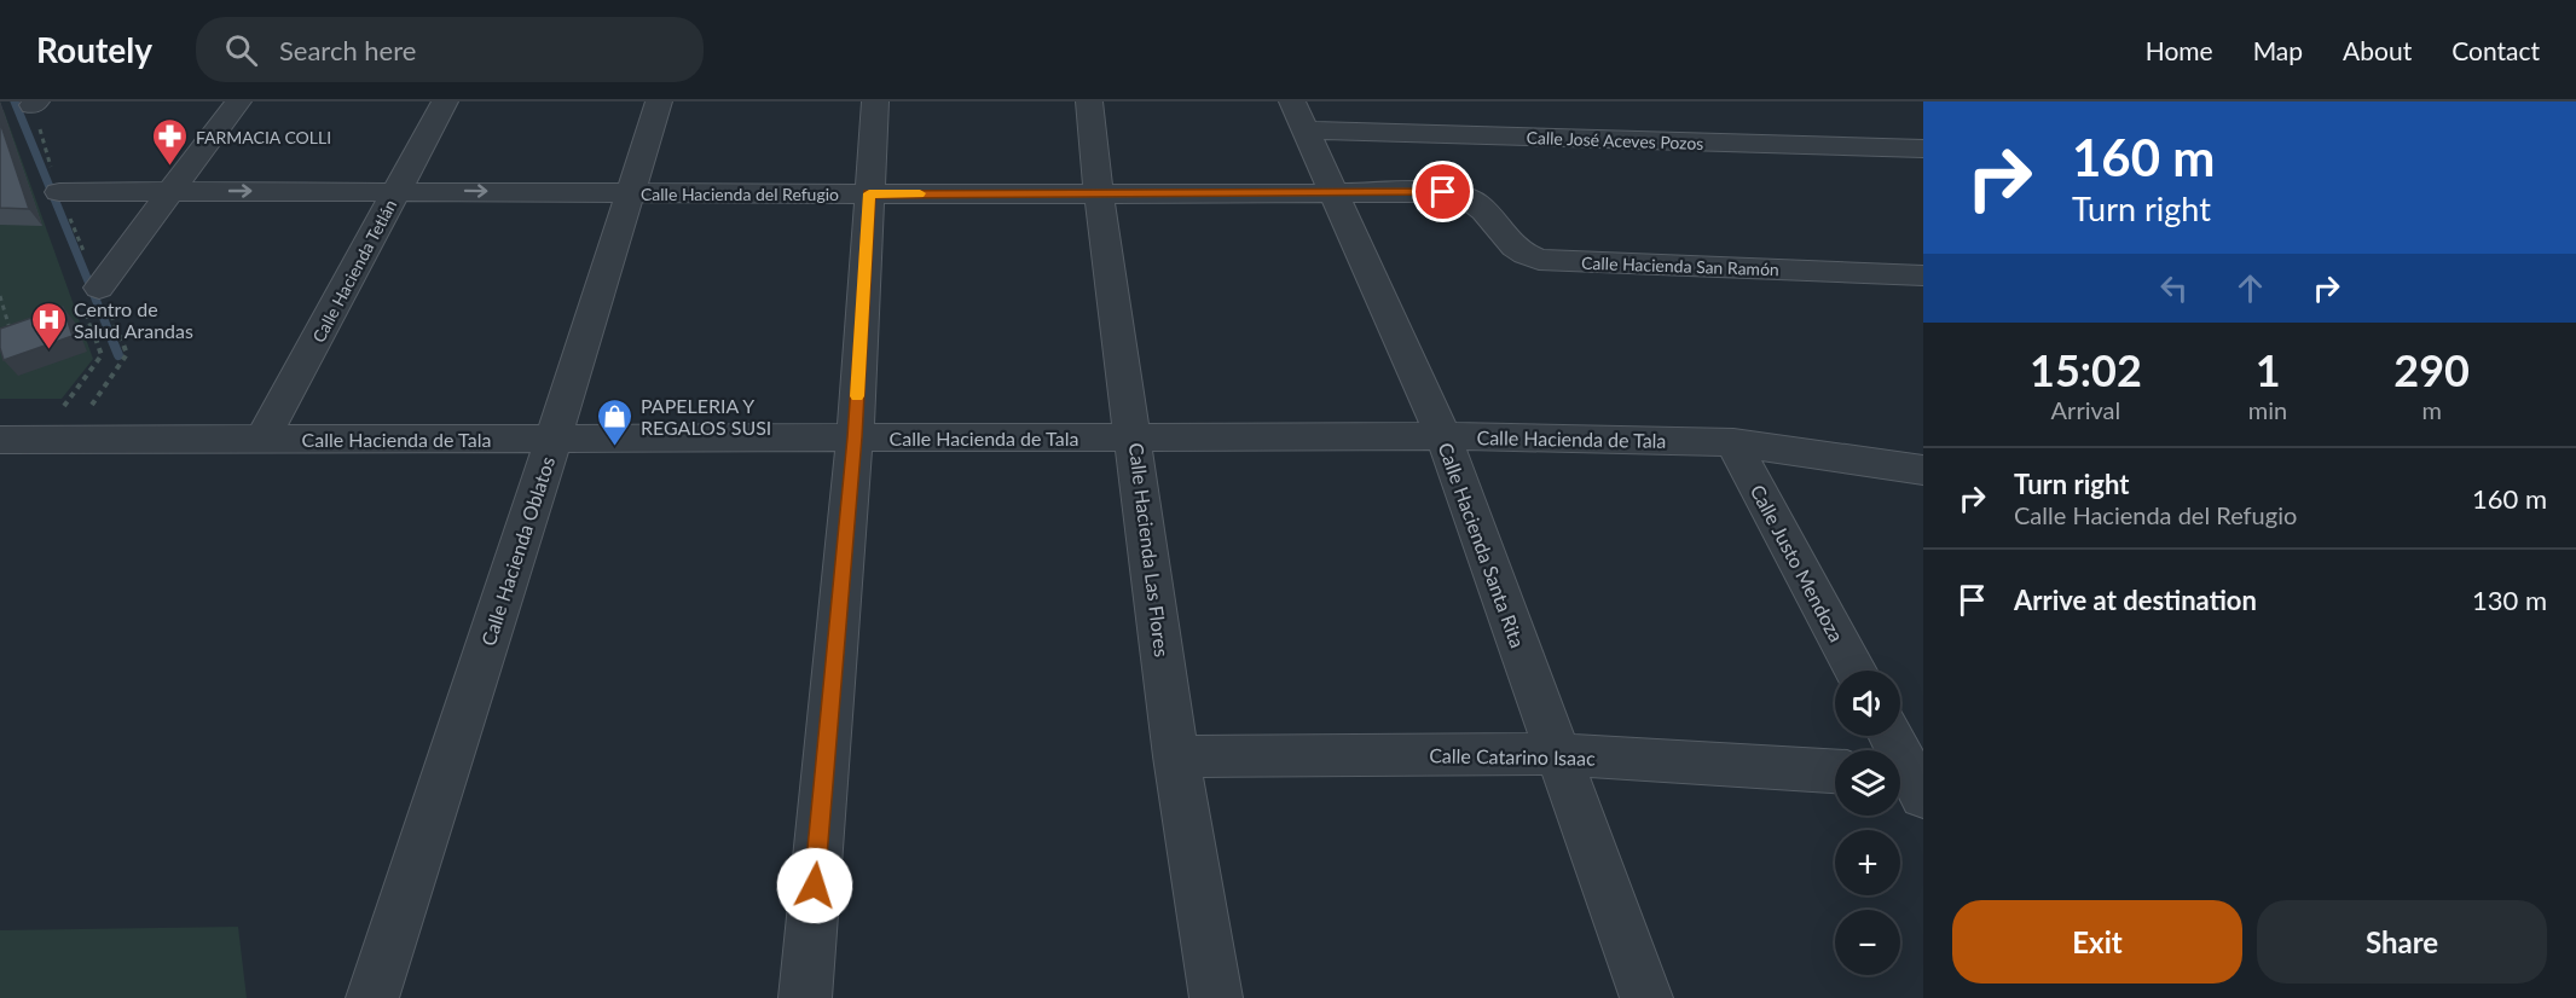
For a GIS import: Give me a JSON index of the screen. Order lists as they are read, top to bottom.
{
  "streets": {
    "street": [
      "Calle José Aceves Pozos",
      "Calle Hacienda del Refugio",
      "Calle Hacienda San Ramón",
      "Calle Hacienda Tetlán",
      "Calle Hacienda de Tala",
      "Calle Hacienda Santa Rita",
      "Calle Hacienda Las Flores",
      "Calle Hacienda Oblatos",
      "Calle Justo Mendoza",
      "Calle Catarino Isaac"
    ]
  },
  "crossings": [
    ["Calle José Aceves Pozos", "Calle Hacienda Santa Rita"],
    ["Calle Hacienda del Refugio", "Calle Hacienda San Ramón"],
    ["Calle Hacienda del Refugio", "Calle Hacienda Tetlán"],
    ["Calle Hacienda del Refugio", "Calle Hacienda Santa Rita"],
    ["Calle Hacienda del Refugio", "Calle Hacienda Las Flores"],
    ["Calle Hacienda del Refugio", "Calle Hacienda Oblatos"],
    ["Calle Hacienda Tetlán", "Calle Hacienda de Tala"],
    ["Calle Hacienda de Tala", "Calle Hacienda Santa Rita"],
    ["Calle Hacienda de Tala", "Calle Hacienda Las Flores"],
    ["Calle Hacienda de Tala", "Calle Hacienda Oblatos"],
    ["Calle Hacienda de Tala", "Calle Justo Mendoza"],
    ["Calle Hacienda Santa Rita", "Calle Catarino Isaac"],
    ["Calle Hacienda Las Flores", "Calle Catarino Isaac"]
  ],
  "places": {
    "pharmacy": ["FARMACIA COLLI"],
    "hospital": ["Centro de Salud Arandas"],
    "shop": ["PAPELERIA Y REGALOS SUSI"]
  },
  "page": {
    "header": "Routely",
    "search": "Search here",
    "nav": [
      "Home",
      "Map",
      "About",
      "Contact"
    ],
    "turn": ["160 m", "Turn right"],
    "eta": [
      "15:02",
      "Arrival",
      "1",
      "min",
      "290",
      "m"
    ],
    "list": [
      {
        "name": "Turn right",
        "note": "Calle Hacienda del Refugio",
        "value": "160 m"
      },
      {
        "name": "Arrive at destination",
        "value": "130 m"
      }
    ],
    "map_buttons": ["+", "−"],
    "buttons": ["Exit", "Share"]
  }
}
